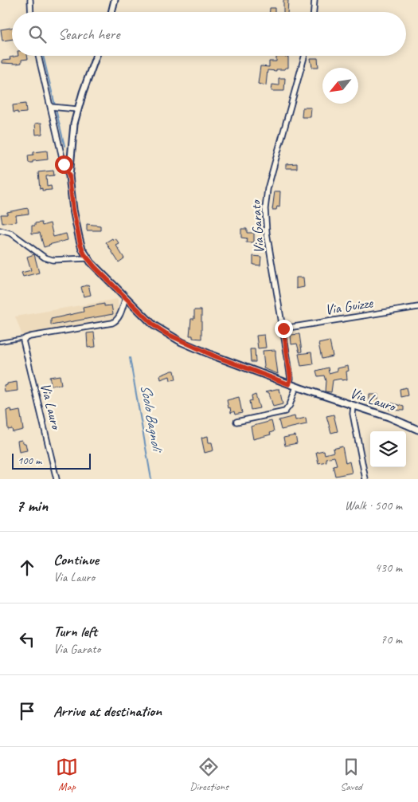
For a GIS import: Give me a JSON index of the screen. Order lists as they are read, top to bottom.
{
  "streets": {
    "street": ["Via Garato", "Via Guizze", "Via Lauro"]
  },
  "crossings": [
    ["Via Garato", "Via Guizze"],
    ["Via Garato", "Via Lauro"]
  ],
  "water": ["Scolo Bagnoli"],
  "scale_bar": "100 m",
  "north": "bottom left",
  "page": {
    "search": "Search here",
    "scale": "100 m",
    "heading": ["7 min", "Walk · 500 m"],
    "list": [
      ["Continue", "Via Lauro", "430 m"],
      ["Turn left", "Via Garato", "70 m"],
      "Arrive at destination"
    ],
    "nav": ["Map", "Directions", "Saved"]
  }
}
